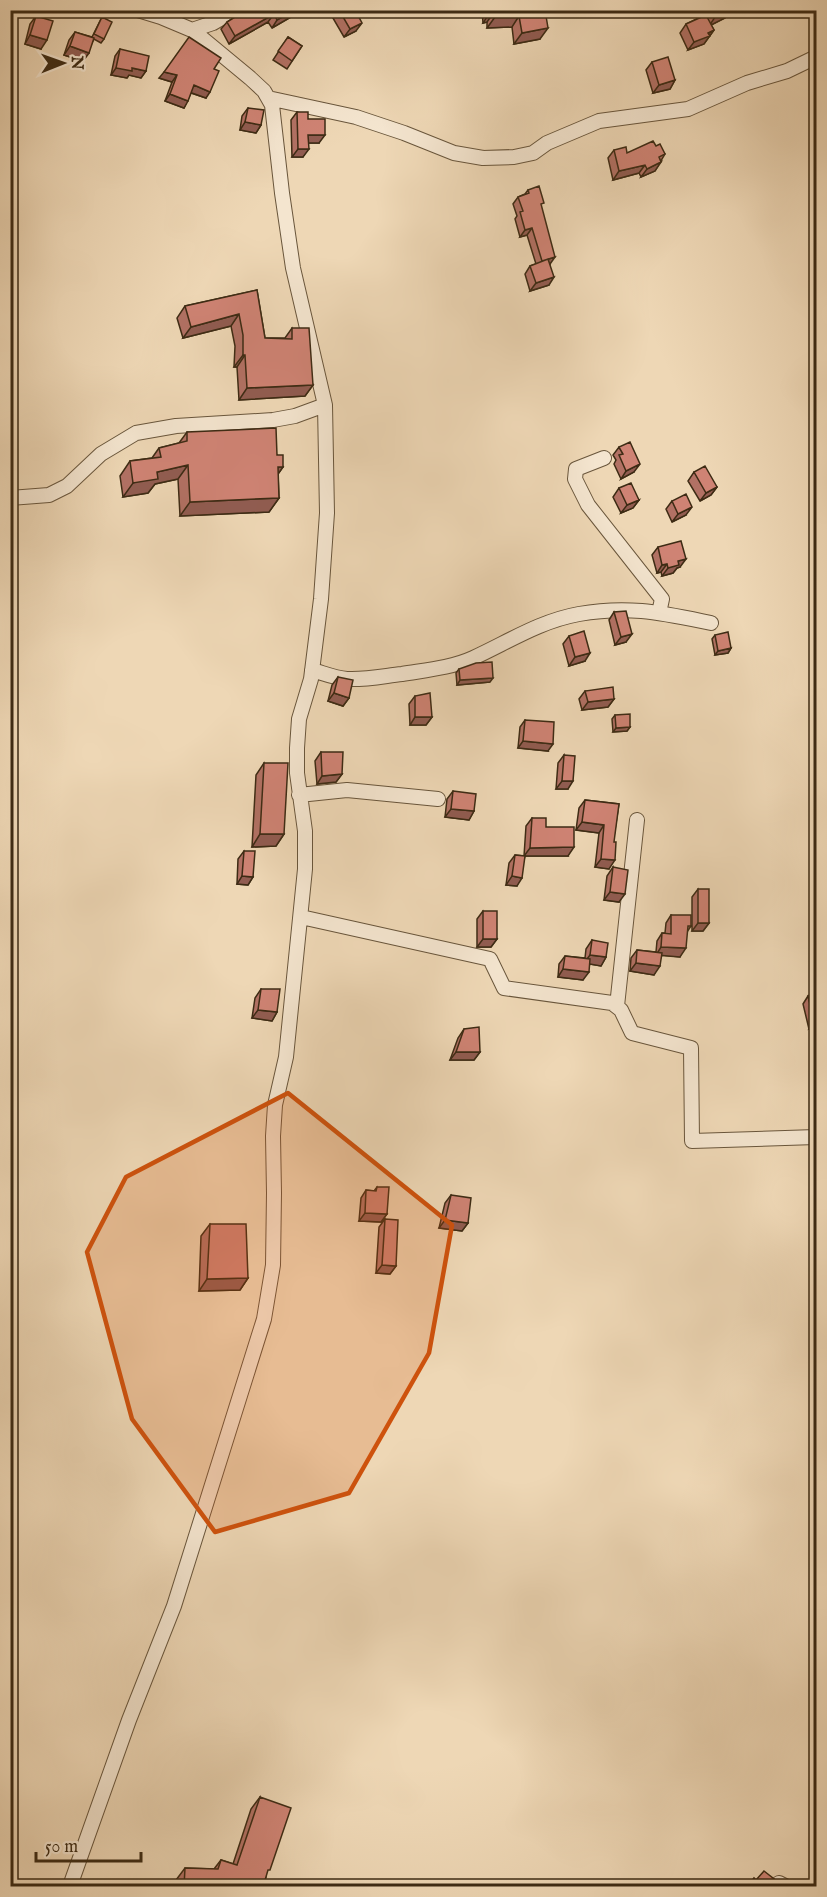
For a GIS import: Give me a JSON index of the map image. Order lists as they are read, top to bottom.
{
  "scale_bar": "50 m",
  "north": "right"
}
